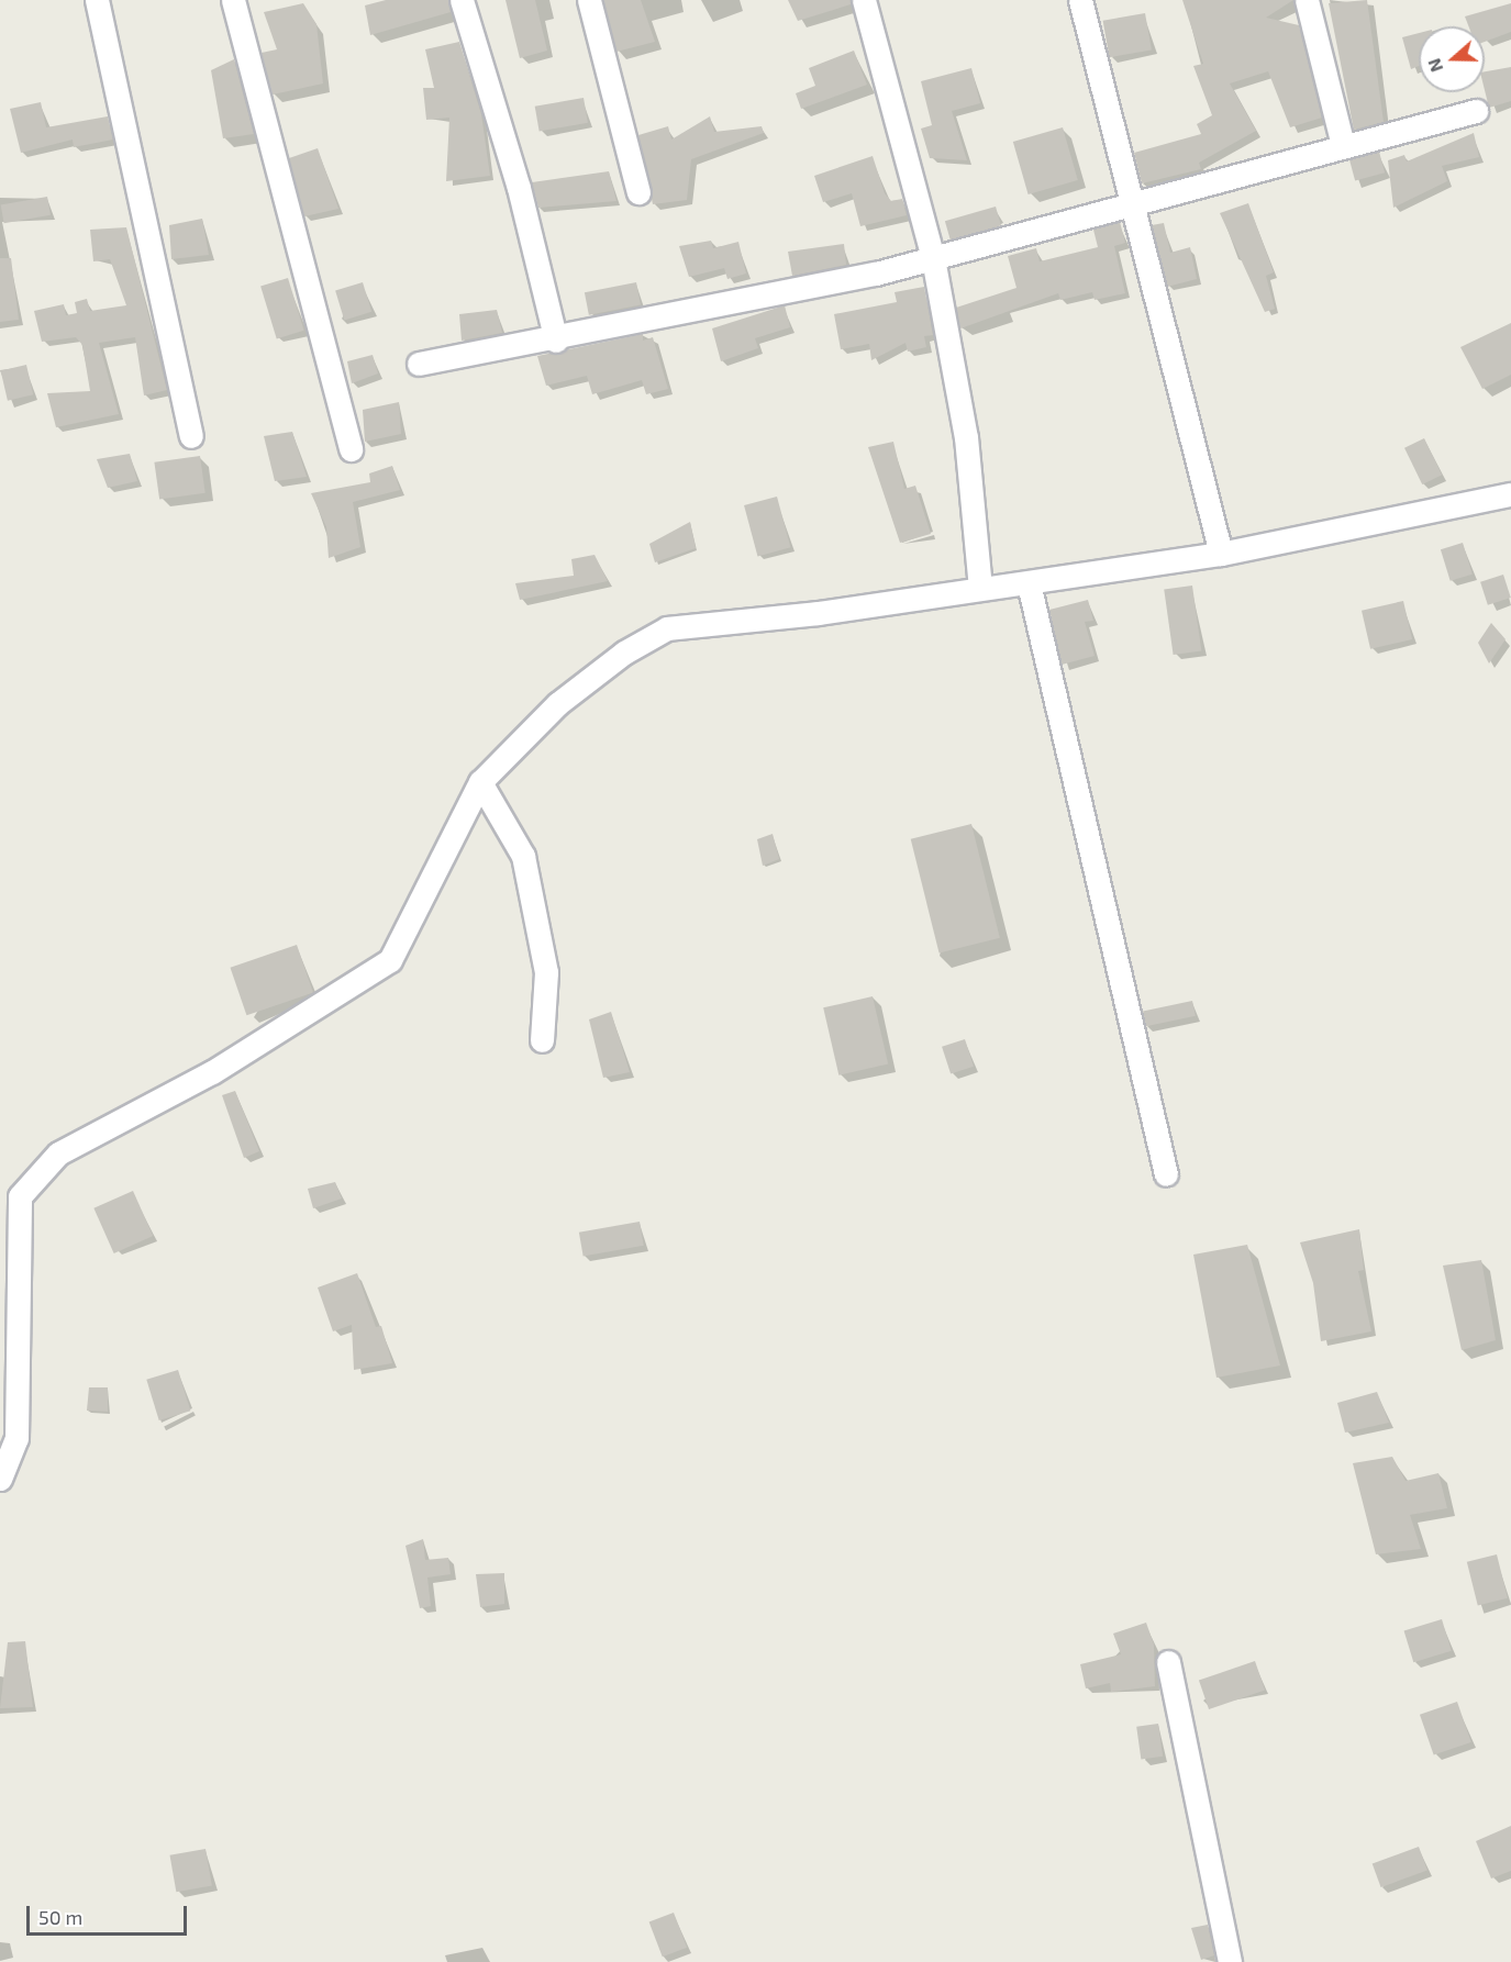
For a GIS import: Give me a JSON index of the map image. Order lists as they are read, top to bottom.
{
  "scale_bar": "50 m",
  "north": "left"
}
